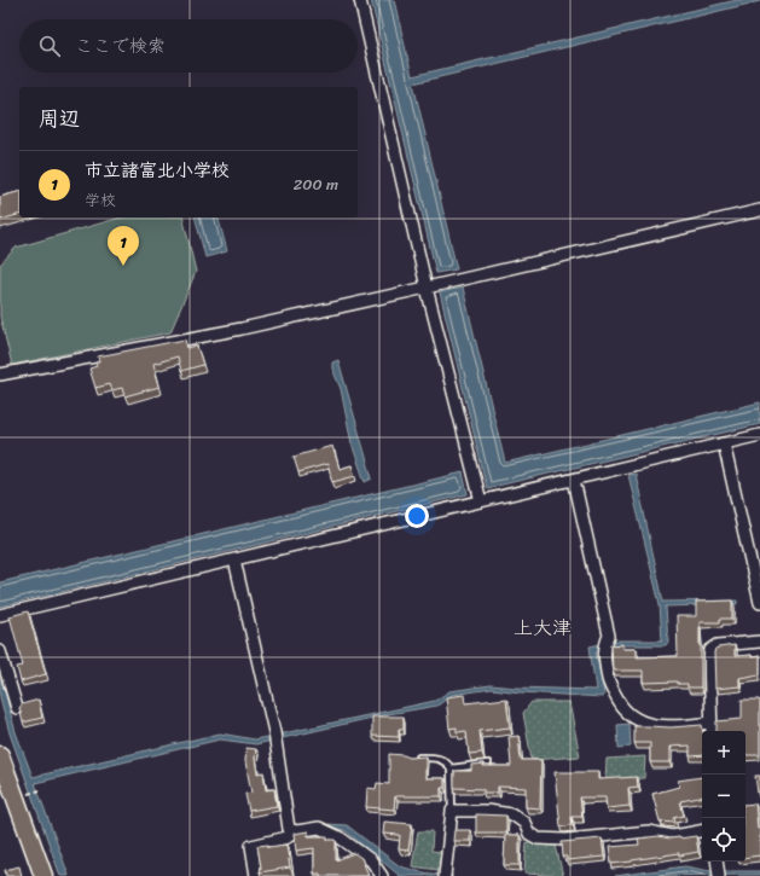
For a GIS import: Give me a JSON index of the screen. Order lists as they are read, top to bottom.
{
  "districts": ["上大津"],
  "page": {
    "search": "ここで検索",
    "heading": "周辺",
    "list": [
      {
        "mark": "1",
        "name": "市立諸富北小学校",
        "note": "学校",
        "value": "200 m"
      }
    ],
    "pins": "1",
    "map_buttons": ["+", "−"]
  }
}
